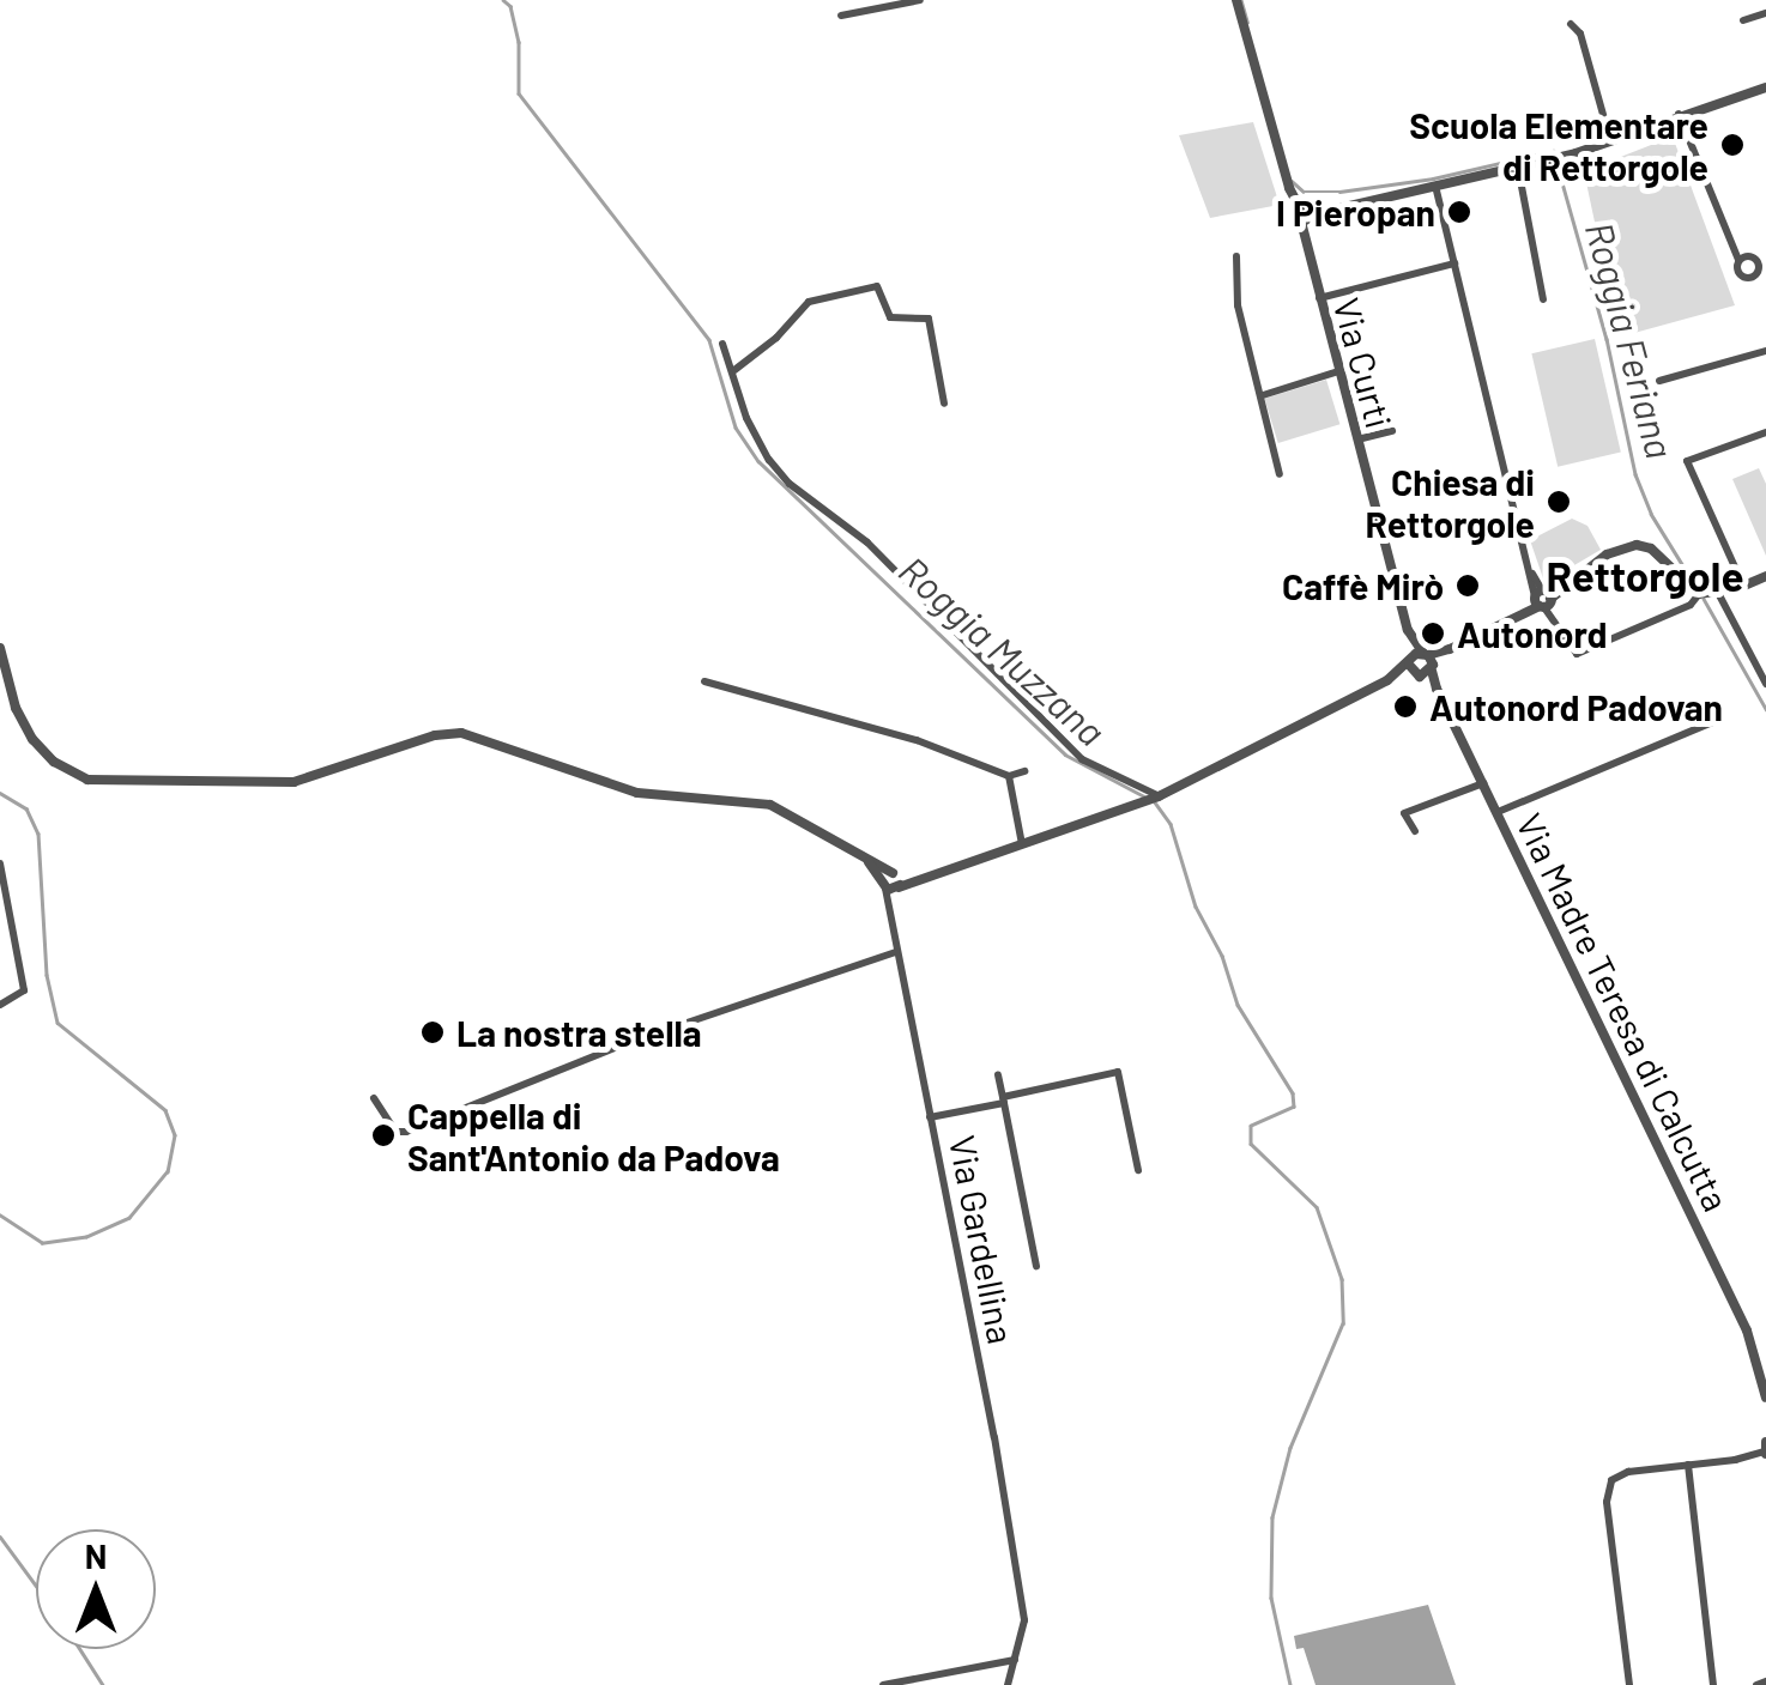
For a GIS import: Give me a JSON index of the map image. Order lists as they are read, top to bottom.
{
  "streets": {
    "street": ["Via Curti", "Via Madre Teresa di Calcutta", "Via Gardellina"]
  },
  "districts": ["Rettorgole"],
  "water": ["Roggia Feriana", "Roggia Muzzana"],
  "places": [
    "Scuola Elementare di Rettorgole",
    "I Pieropan",
    "Chiesa di Rettorgole",
    "Caffè Mirò",
    "Autonord",
    "Autonord Padovan",
    "La nostra stella",
    "Cappella di Sant'Antonio da Padova"
  ],
  "north": "top"
}
